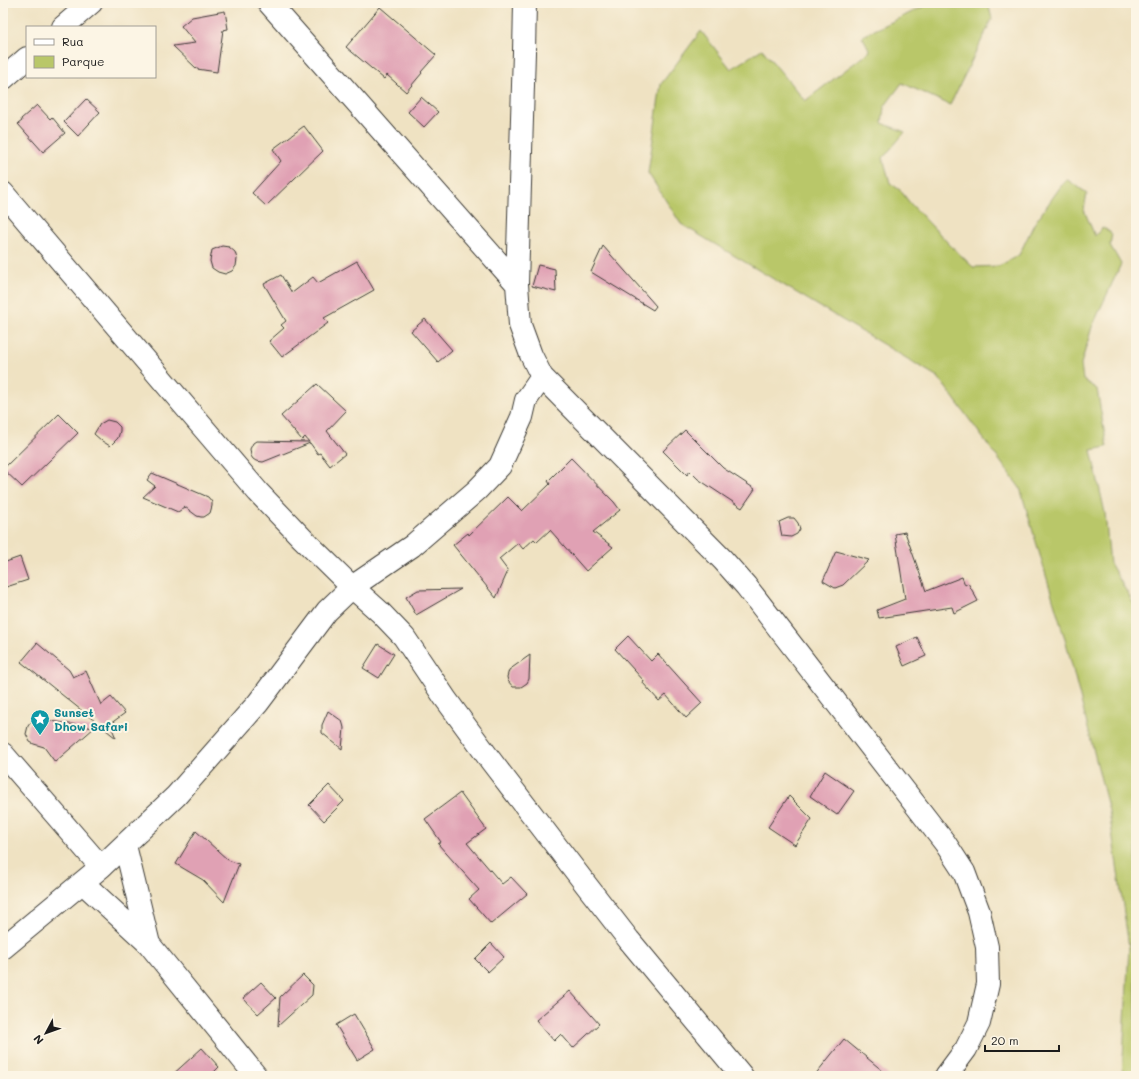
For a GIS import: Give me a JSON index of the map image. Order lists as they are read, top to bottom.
{
  "places": {
    "place": ["Sunset Dhow Safari"]
  },
  "legend": ["Rua", "Parque"],
  "scale_bar": "20 m",
  "north": "bottom left"
}
